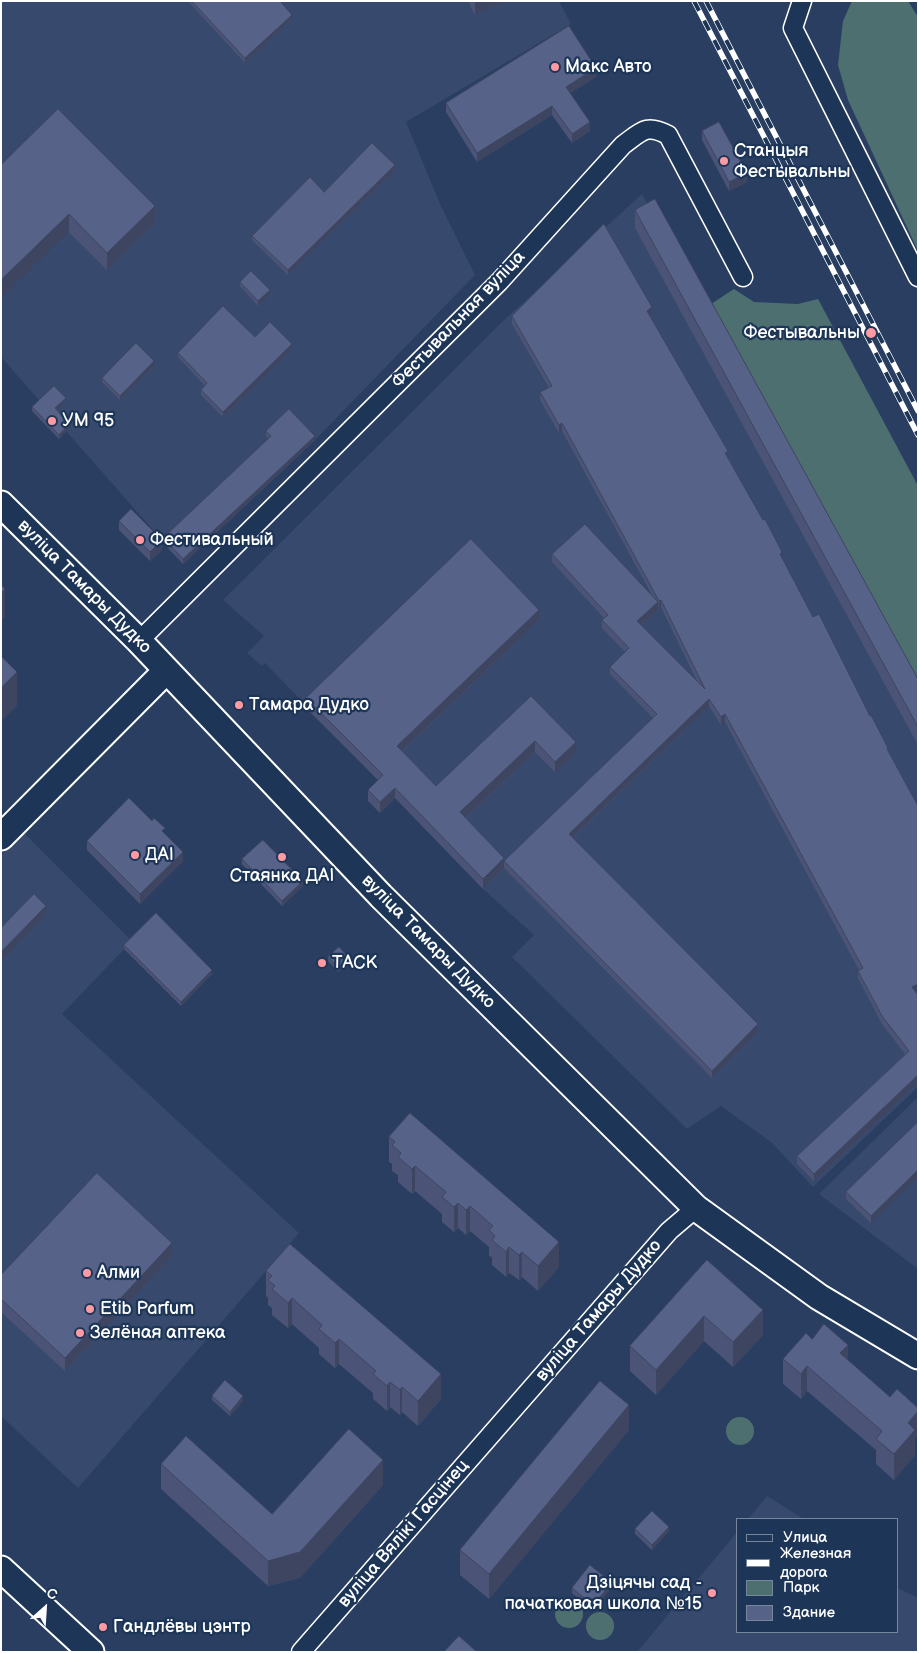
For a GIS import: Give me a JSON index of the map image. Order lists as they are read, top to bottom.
{
  "streets": {
    "street": ["Фестывальная вуліца", "вуліца Тамары Дудко", "вуліца Вялікі Гасцінец"]
  },
  "crossings": [
    ["Фестывальная вуліца", "вуліца Тамары Дудко"],
    ["вуліца Тамары Дудко", "вуліца Вялікі Гасцінец"]
  ],
  "places": [
    "Макс Авто",
    "Станцыя Фестывальны",
    "Фестывальны",
    "УМ 95",
    "Фестивальный",
    "Тамара Дудко",
    "ДАІ",
    "Стаянка ДАІ",
    "ТАСК",
    "Алми",
    "Etib Parfum",
    "Зелёная аптека",
    "Дзіцячы сад - пачатковая школа №15",
    "Гандлёвы цэнтр"
  ],
  "legend": [
    "Улица",
    "Железная дорога",
    "Парк",
    "Здание"
  ],
  "north": "top right"
}
